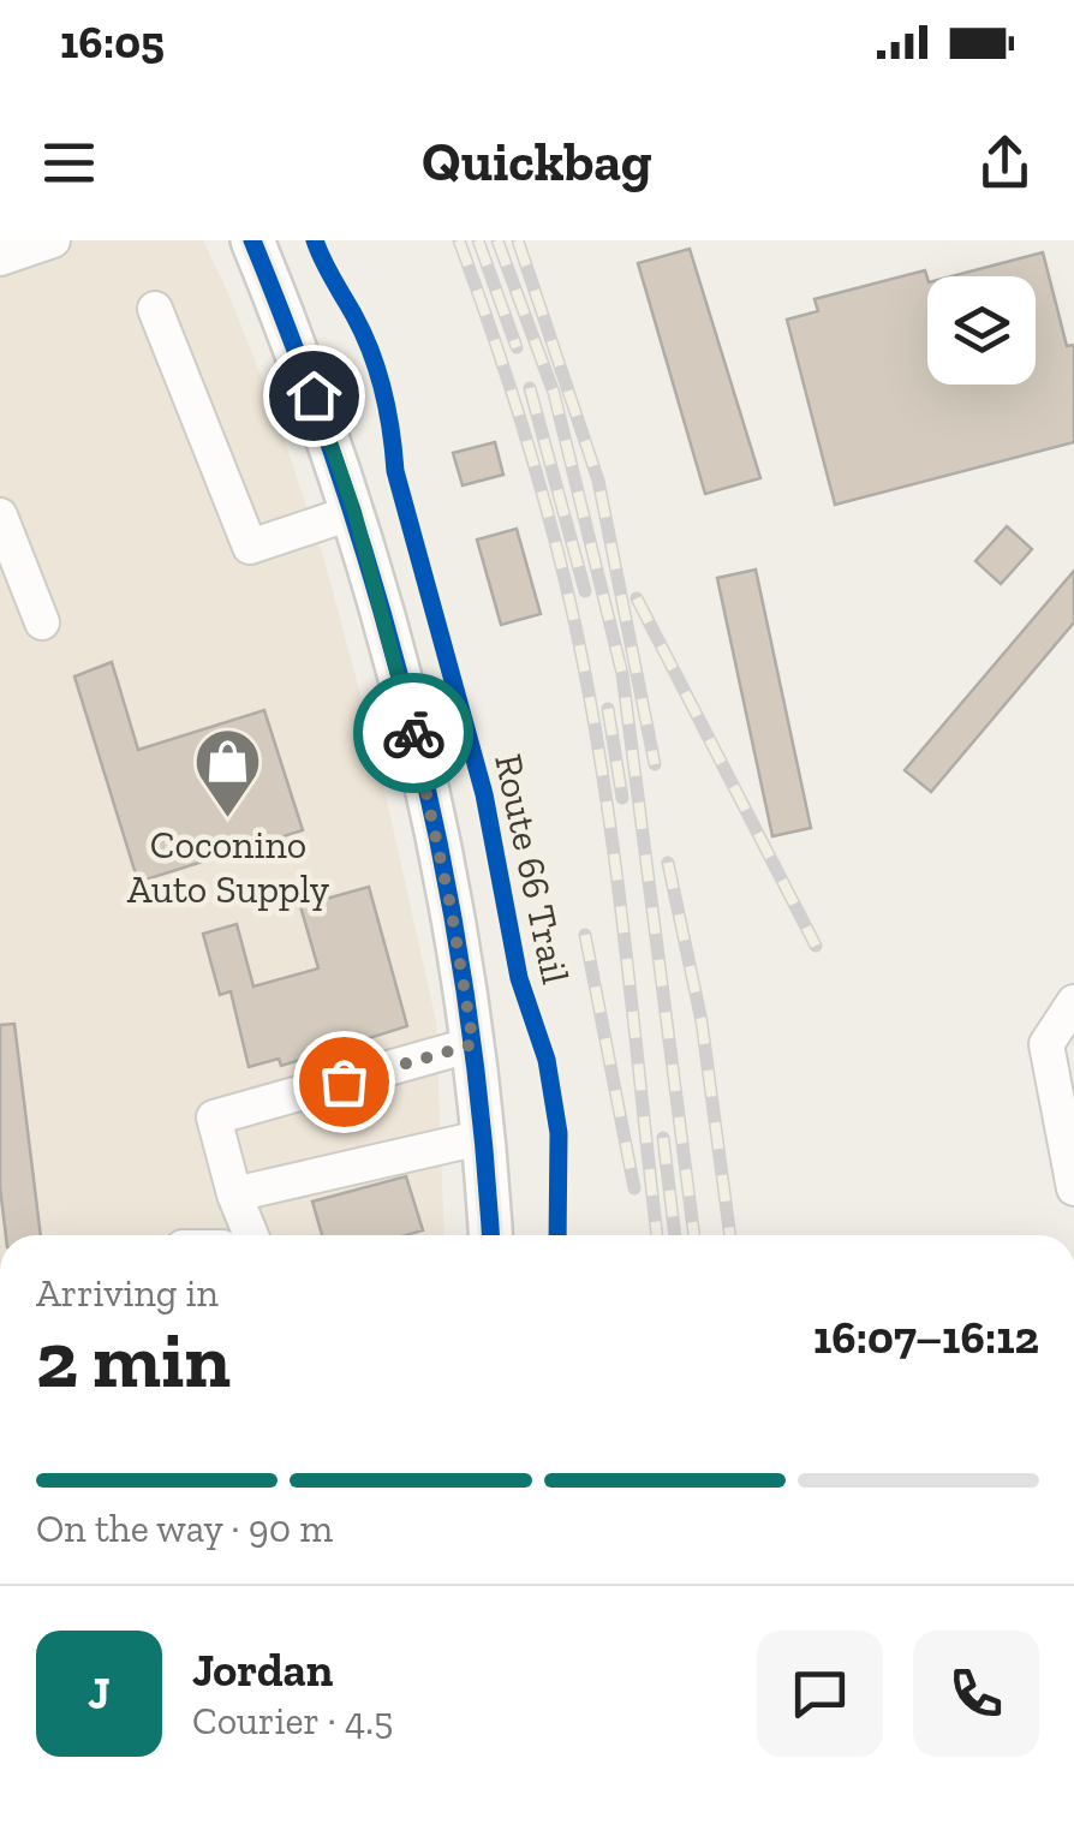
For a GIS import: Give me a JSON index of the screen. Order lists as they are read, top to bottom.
{
  "streets": {
    "cycle path": ["Route 66 Trail"]
  },
  "places": {
    "shop": ["Coconino Auto Supply"]
  },
  "page": {
    "status": "16:05",
    "header": "Quickbag",
    "heading": ["2 min", "Arriving in", "16:07–16:12"],
    "panel": ["Jordan", "Courier · 4.5"],
    "bar": "On the way · 90 m",
    "round": "J"
  }
}
